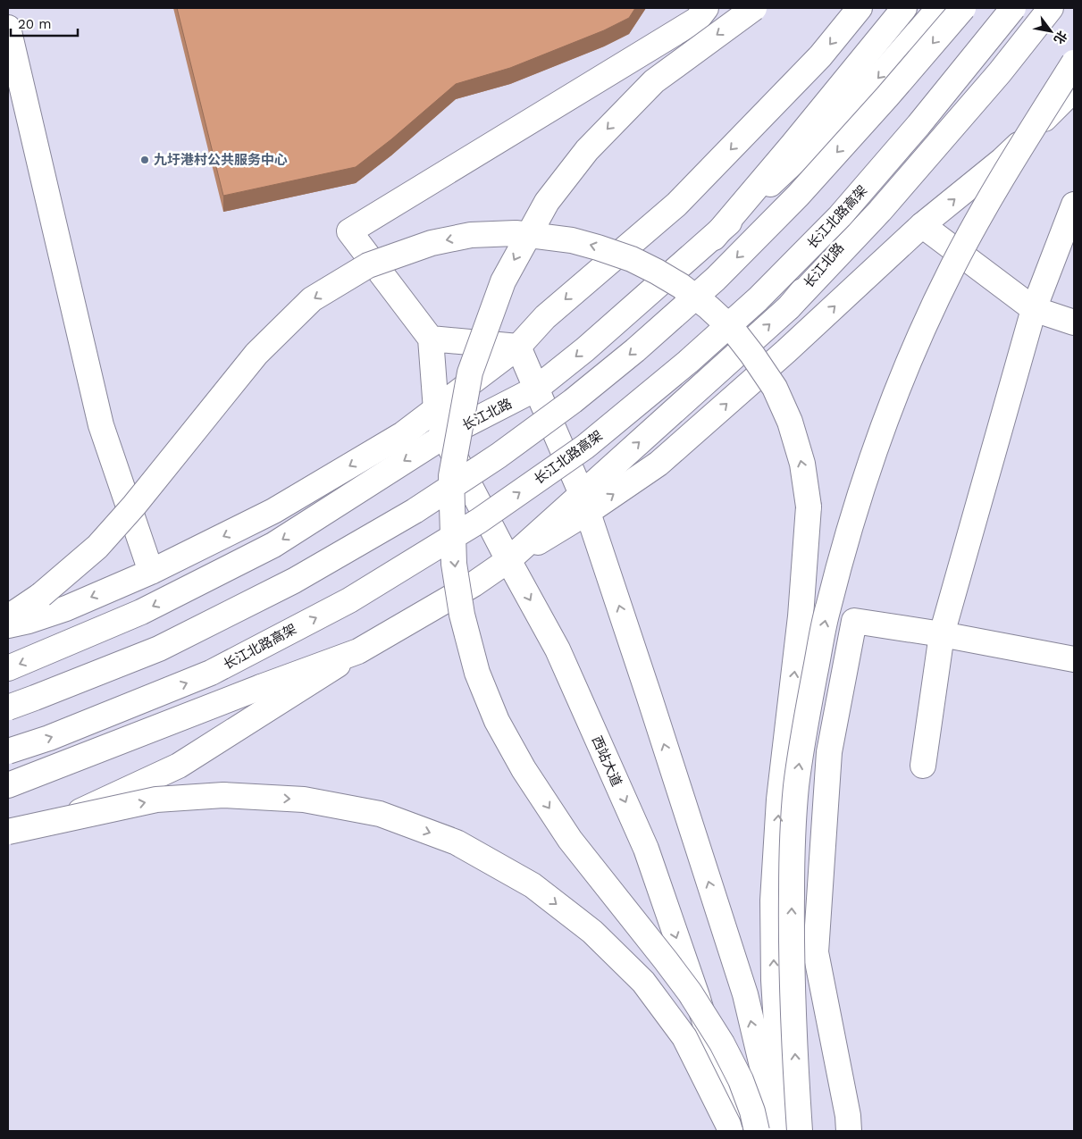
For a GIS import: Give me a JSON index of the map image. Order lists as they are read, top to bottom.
{
  "streets": {
    "main road": ["长江北路高架", "长江北路", "西站大道"]
  },
  "crossings": [
    ["长江北路", "西站大道"]
  ],
  "places": ["九圩港村公共服务中心"],
  "scale_bar": "20 m",
  "north": "bottom right"
}
